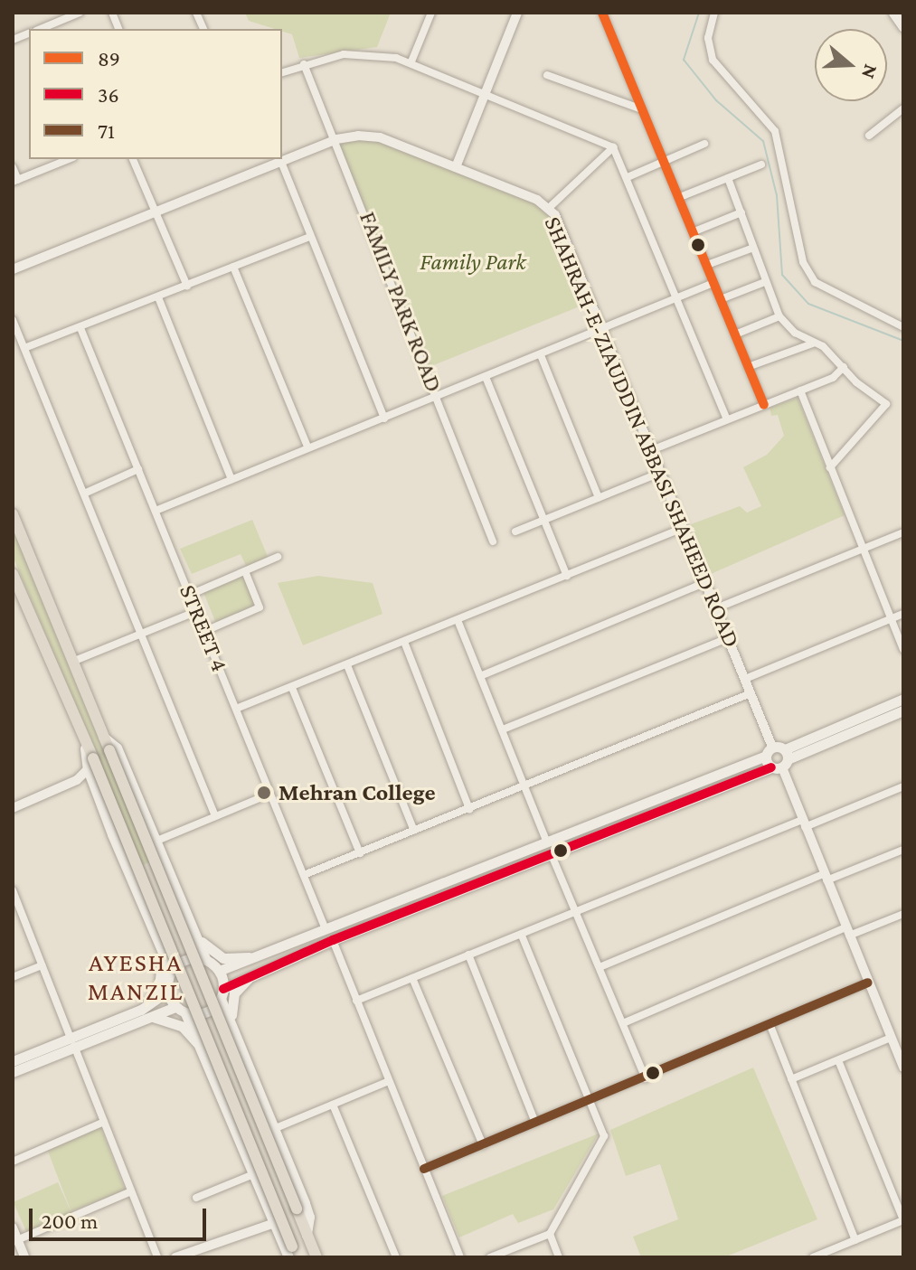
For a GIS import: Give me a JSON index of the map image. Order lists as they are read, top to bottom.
{
  "streets": {
    "street": ["FAMILY PARK ROAD", "SHAHRAH-E-ZIAUDDIN ABBASI SHAHEED ROAD", "STREET 4"]
  },
  "crossings": [
    ["FAMILY PARK ROAD", "SHAHRAH-E-ZIAUDDIN ABBASI SHAHEED ROAD"]
  ],
  "districts": ["AYESHA MANZIL"],
  "parks": ["Family Park"],
  "places": ["Mehran College"],
  "lines": ["transit line 89", "transit line 36", "transit line 71"],
  "legend": ["89", "36", "71"],
  "scale_bar": "200 m",
  "north": "right"
}
